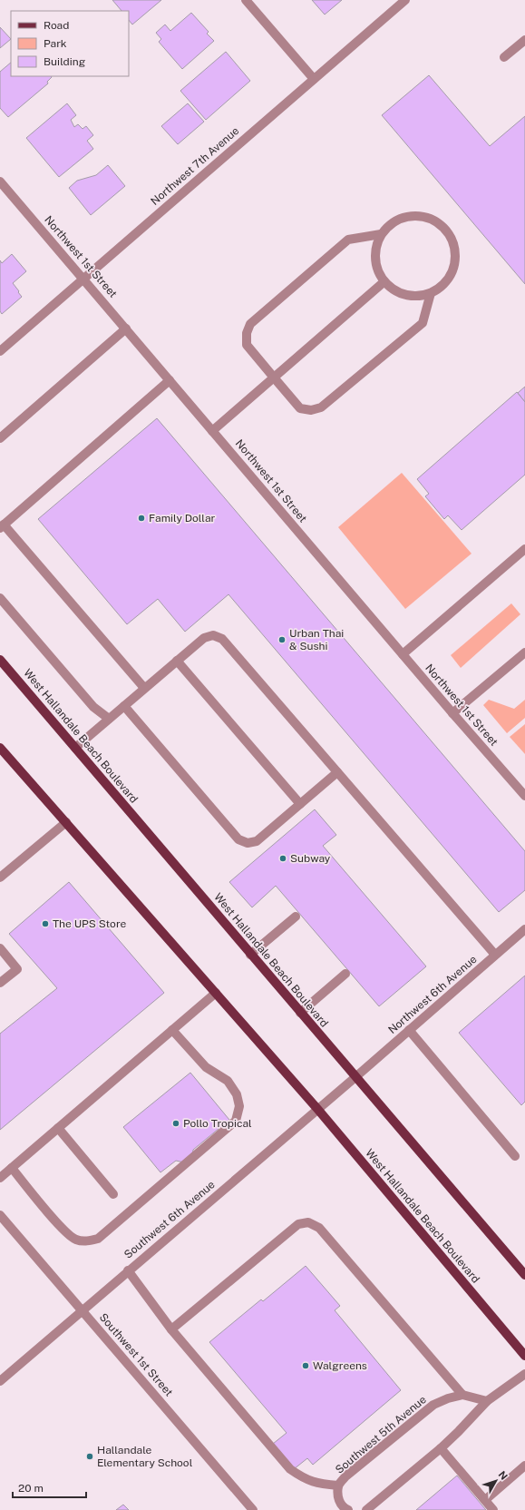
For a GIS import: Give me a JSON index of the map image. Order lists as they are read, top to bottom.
{
  "streets": {
    "main road": ["West Hallandale Beach Boulevard"],
    "street": [
      "Northwest 7th Avenue",
      "Northwest 1st Street",
      "Northwest 6th Avenue",
      "Southwest 6th Avenue",
      "Southwest 1st Street",
      "Southwest 5th Avenue"
    ]
  },
  "crossings": [
    ["Northwest 7th Avenue", "Northwest 1st Street"],
    ["West Hallandale Beach Boulevard", "Northwest 6th Avenue"],
    ["West Hallandale Beach Boulevard", "Southwest 6th Avenue"],
    ["Northwest 6th Avenue", "Southwest 6th Avenue"],
    ["Southwest 6th Avenue", "Southwest 1st Street"]
  ],
  "places": [
    "Family Dollar",
    "Urban Thai & Sushi",
    "Subway",
    "The UPS Store",
    "Pollo Tropical",
    "Walgreens",
    "Hallandale Elementary School"
  ],
  "legend": ["Road", "Park", "Building"],
  "scale_bar": "20 m",
  "north": "top right"
}
